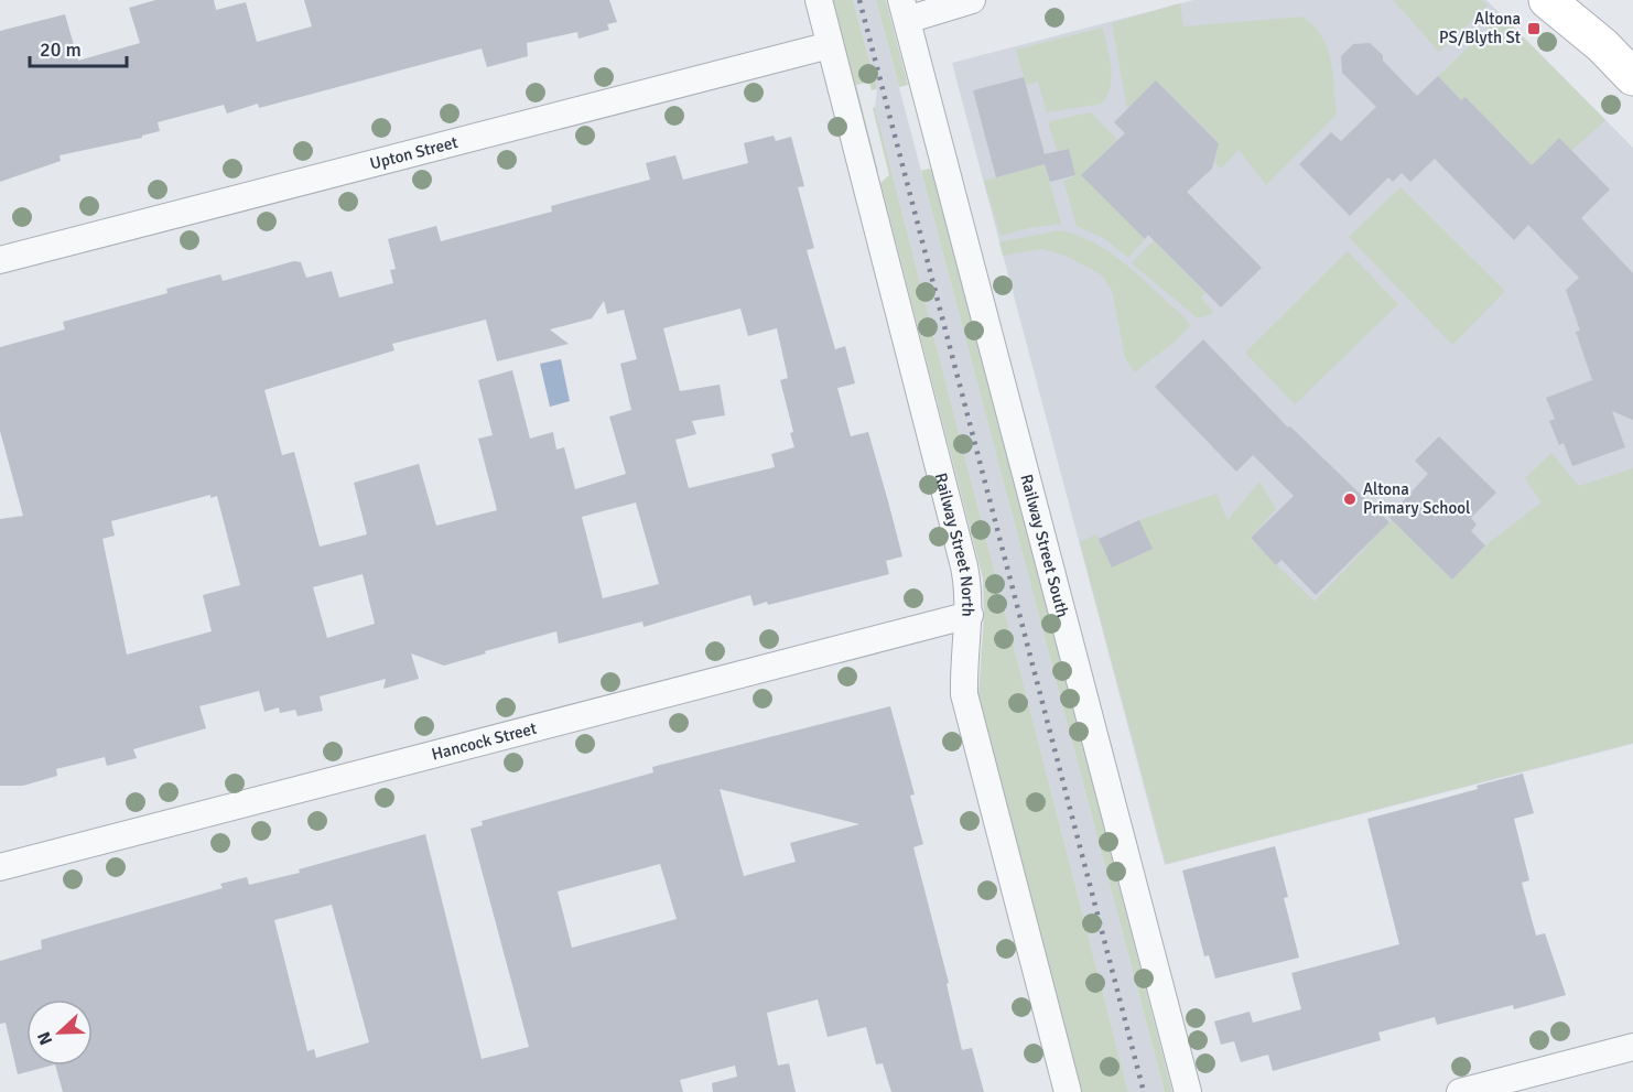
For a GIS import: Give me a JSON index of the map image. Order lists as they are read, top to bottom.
{
  "streets": {
    "street": [
      "Upton Street",
      "Railway Street North",
      "Railway Street South",
      "Hancock Street"
    ]
  },
  "crossings": [
    ["Upton Street", "Railway Street North"],
    ["Railway Street North", "Hancock Street"]
  ],
  "places": {
    "transit": ["Altona PS/Blyth St"],
    "other": ["Altona Primary School"]
  },
  "scale_bar": "20 m",
  "north": "left"
}
